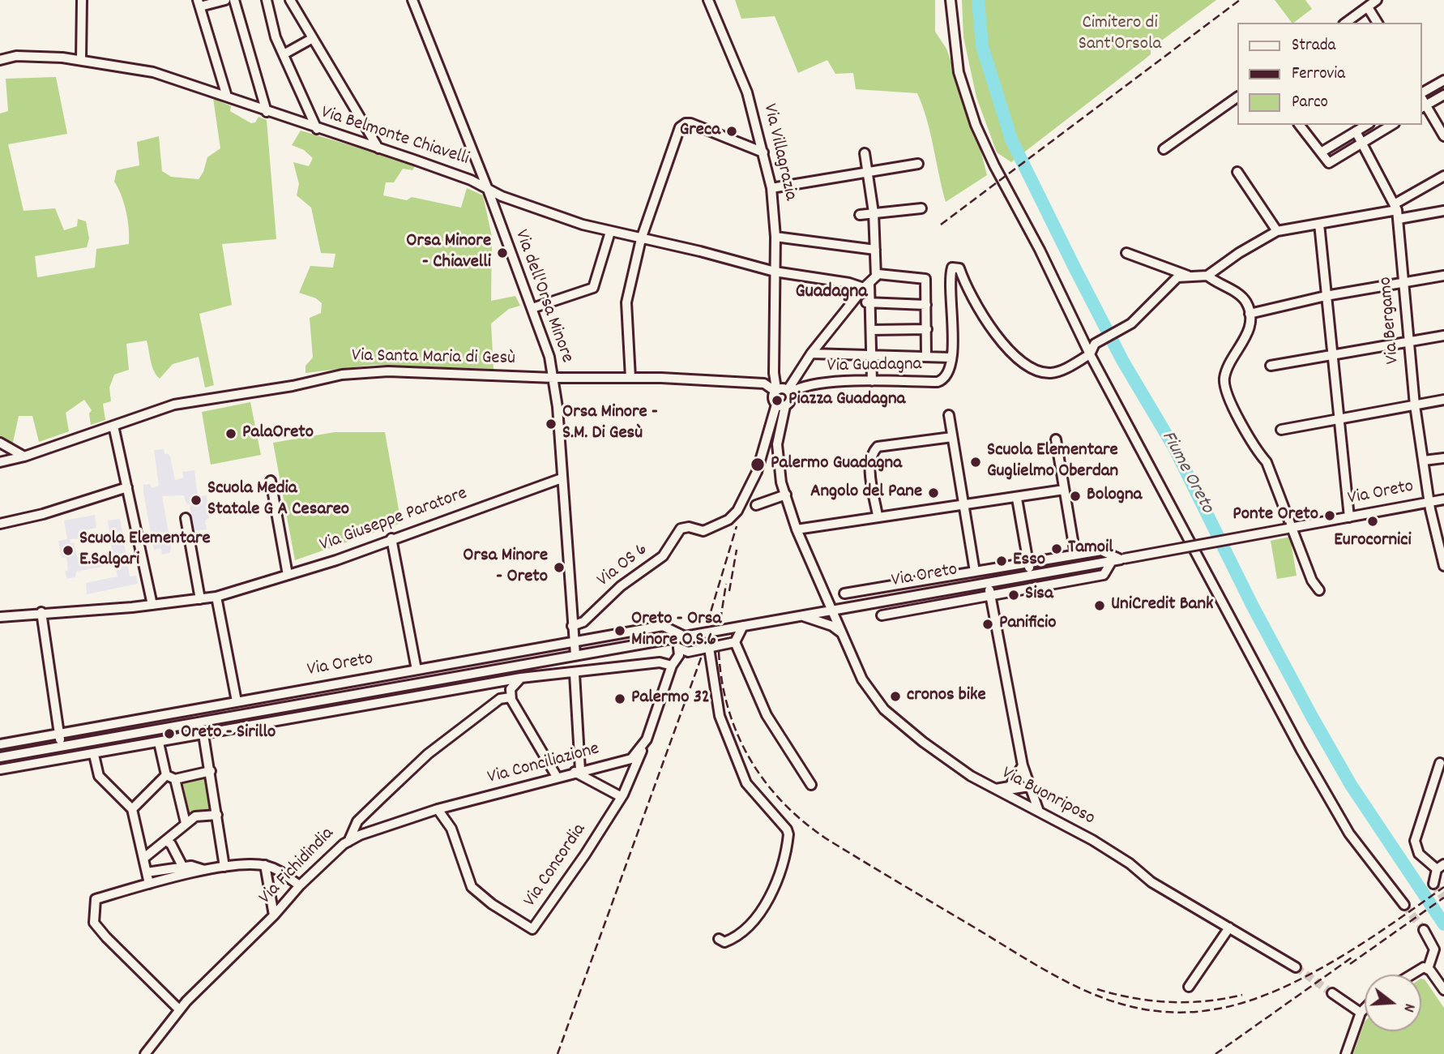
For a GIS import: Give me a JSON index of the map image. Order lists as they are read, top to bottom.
{
  "streets": {
    "street": [
      "Via Belmonte Chiavelli",
      "Via Villagrazia",
      "Via dell'Orsa Minore",
      "Via Bergamo",
      "Via Santa Maria di Gesù",
      "Via Guadagna",
      "Via Oreto",
      "Via Giuseppe Paratore",
      "Via OS 6",
      "Via Conciliazione",
      "Via Buonriposo",
      "Via Concordia",
      "Via Fichidindia"
    ]
  },
  "crossings": [
    ["Via Belmonte Chiavelli", "Via Villagrazia"],
    ["Via Belmonte Chiavelli", "Via dell'Orsa Minore"],
    ["Via Villagrazia", "Via Santa Maria di Gesù"],
    ["Via Villagrazia", "Via Guadagna"],
    ["Via Villagrazia", "Via OS 6"],
    ["Via dell'Orsa Minore", "Via Santa Maria di Gesù"],
    ["Via dell'Orsa Minore", "Via Oreto"],
    ["Via dell'Orsa Minore", "Via Giuseppe Paratore"],
    ["Via dell'Orsa Minore", "Via OS 6"],
    ["Via Bergamo", "Via Oreto"],
    ["Via Santa Maria di Gesù", "Via Guadagna"],
    ["Via Santa Maria di Gesù", "Via OS 6"],
    ["Via Guadagna", "Via OS 6"],
    ["Via Oreto", "Via Buonriposo"],
    ["Via Conciliazione", "Via Concordia"],
    ["Via Conciliazione", "Via Fichidindia"]
  ],
  "districts": ["Guadagna"],
  "water": ["Fiume Oreto"],
  "parks": ["Cimitero di Sant'Orsola"],
  "places": [
    "Greca",
    "Orsa Minore - Chiavelli",
    "Piazza Guadagna",
    "Orsa Minore - S.M. Di Gesù",
    "PalaOreto",
    "Scuola Elementare Guglielmo Oberdan",
    "Palermo Guadagna",
    "Angolo del Pane",
    "Bologna",
    "Scuola Media Statale G A Cesareo",
    "Ponte Oreto",
    "Eurocornici",
    "Tamoil",
    "Scuola Elementare E.Salgari",
    "Esso",
    "Orsa Minore - Oreto",
    "Sisa",
    "UniCredit Bank",
    "Panificio",
    "Oreto - Orsa Minore O.S.6",
    "cronos bike",
    "Palermo 32",
    "Oreto - Sirillo"
  ],
  "legend": ["Strada", "Ferrovia", "Parco"],
  "north": "right"
}
